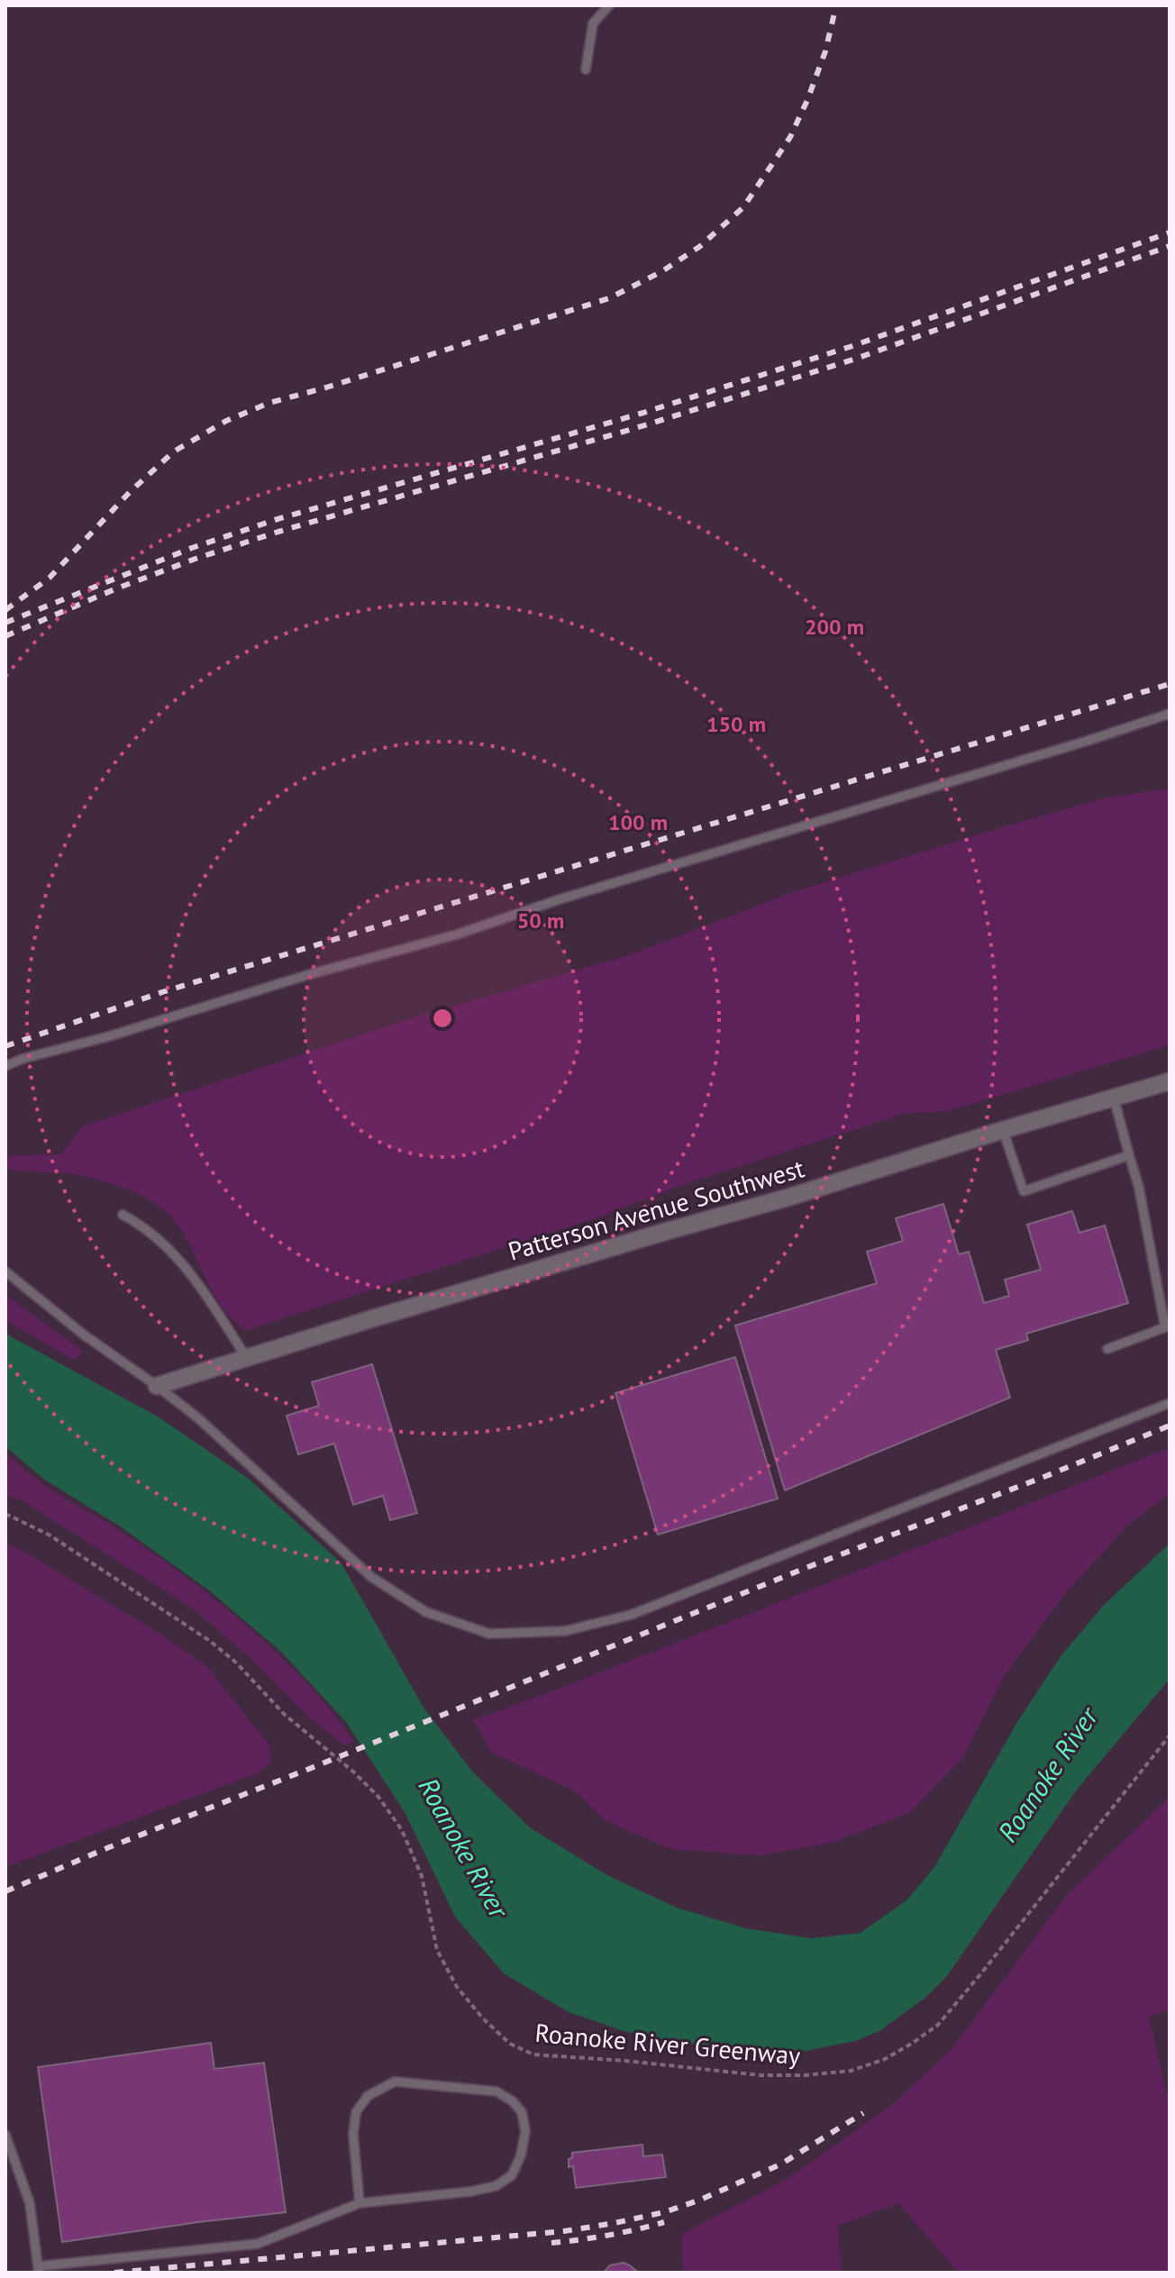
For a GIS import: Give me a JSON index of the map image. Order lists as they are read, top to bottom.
{
  "streets": {
    "street": ["Patterson Avenue Southwest"],
    "path": ["Roanoke River Greenway"]
  },
  "water": ["Roanoke River"],
  "rings": [
    "200 m",
    "150 m",
    "100 m",
    "50 m"
  ]
}
